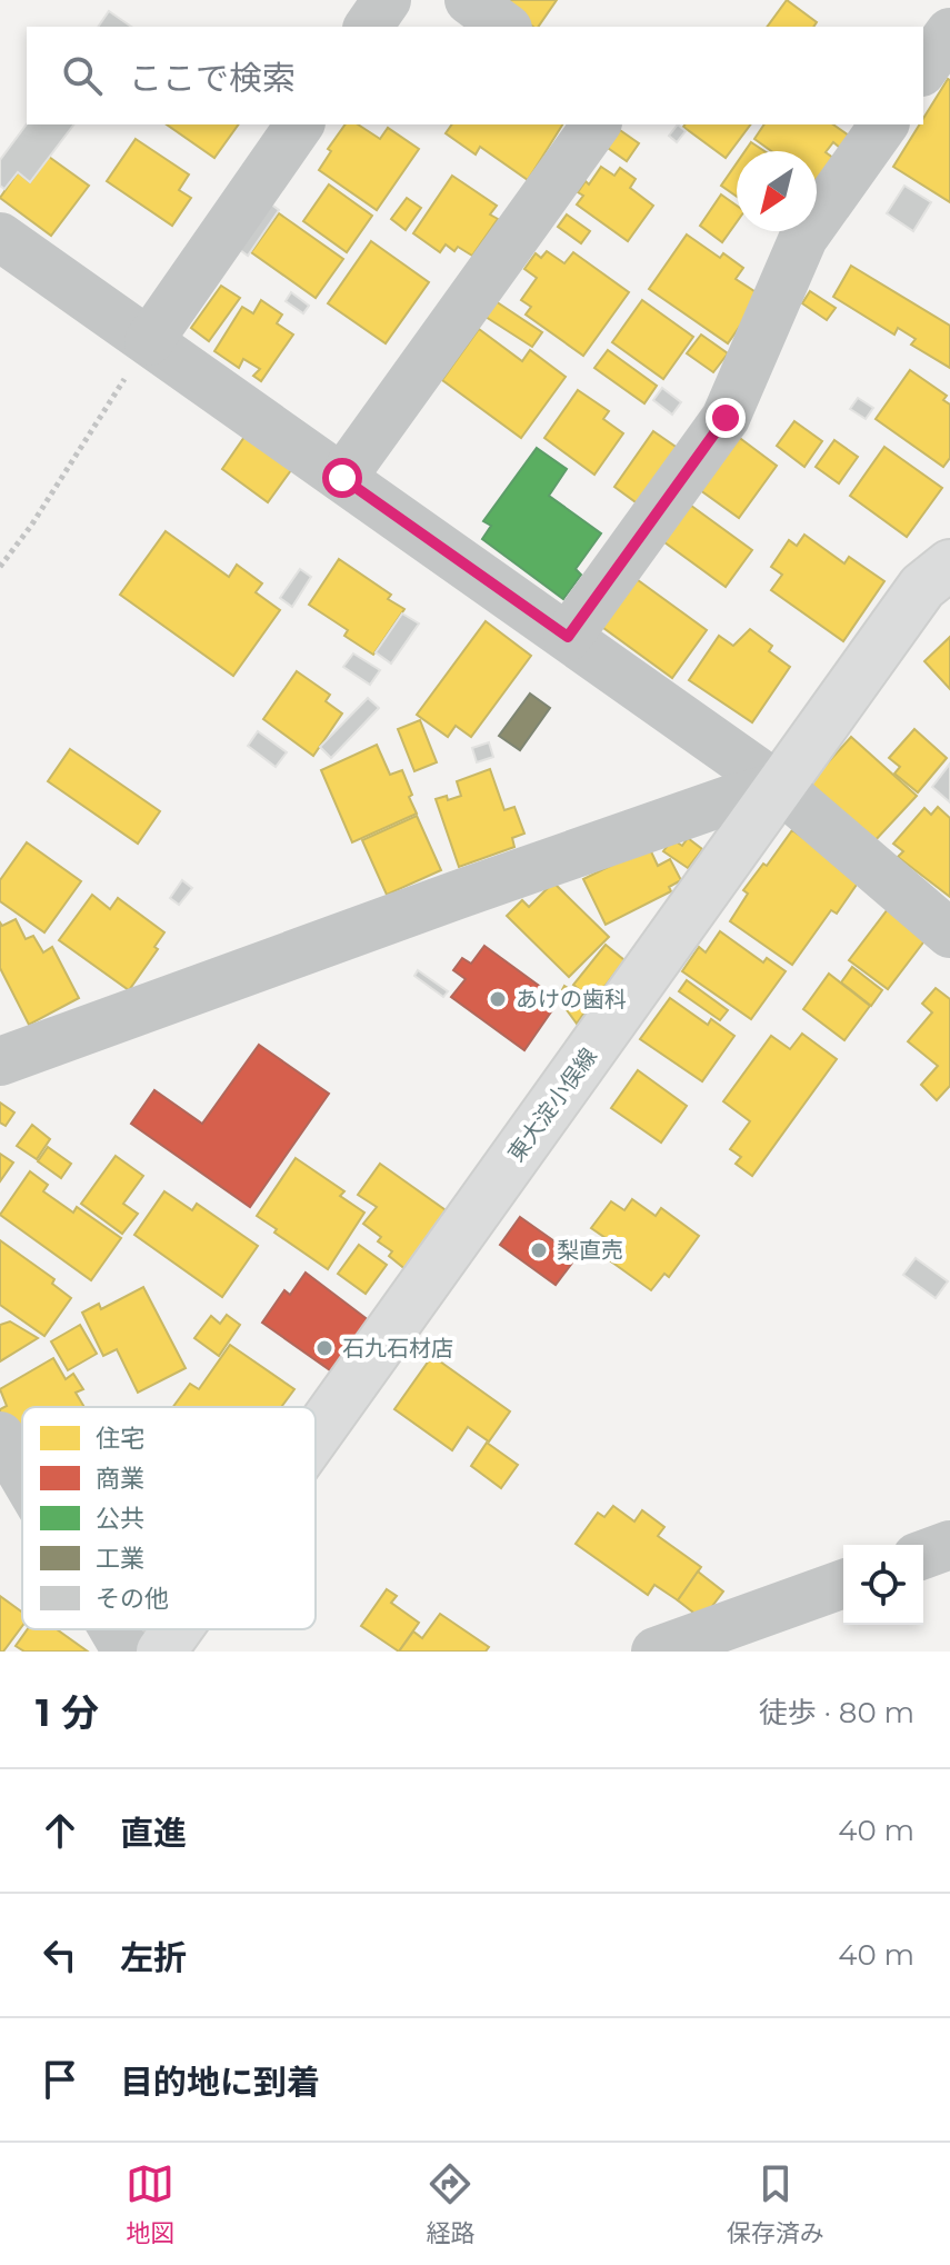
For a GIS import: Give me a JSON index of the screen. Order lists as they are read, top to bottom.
{
  "streets": {
    "main road": ["東大淀小俣線"]
  },
  "places": ["あけの歯科", "梨直売", "石九石材店"],
  "legend": [
    "住宅",
    "商業",
    "公共",
    "工業",
    "その他"
  ],
  "north": "bottom left",
  "page": {
    "search": "ここで検索",
    "heading": ["1 分", "徒歩 · 80 m"],
    "list": [
      ["直進", "40 m"],
      ["左折", "40 m"],
      "目的地に到着"
    ],
    "nav": ["地図", "経路", "保存済み"]
  }
}
